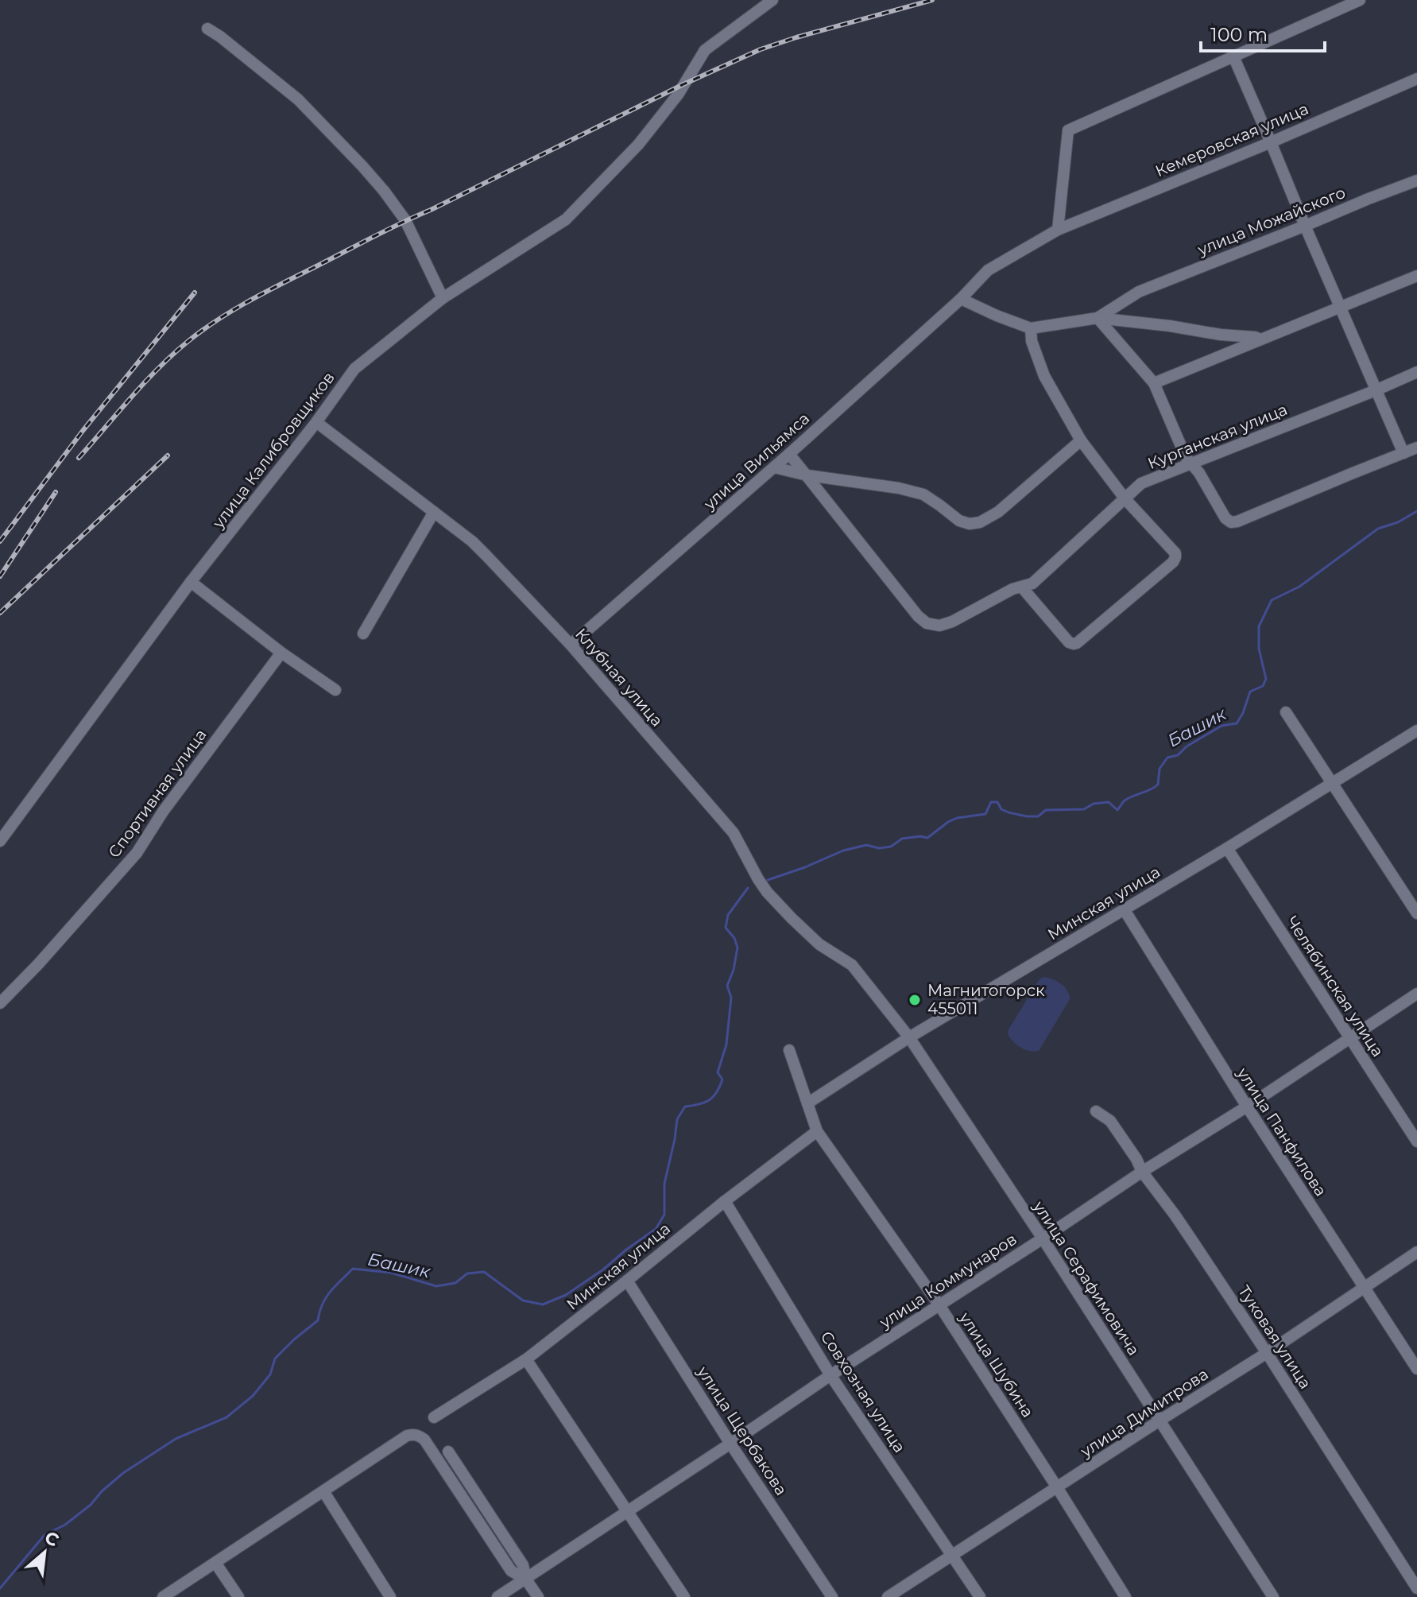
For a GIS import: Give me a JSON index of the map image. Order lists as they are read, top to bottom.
{
  "streets": {
    "street": [
      "Кемеровская улица",
      "улица Можайского",
      "Курганская улица",
      "улица Калибровщиков",
      "улица Вильямса",
      "Клубная улица",
      "Спортивная улица",
      "Минская улица",
      "Челябинская улица",
      "улица Панфилова",
      "улица Серафимовича",
      "улица Коммунаров",
      "Туковая улица",
      "улица Шубина",
      "Совхозная улица",
      "улица Димитрова",
      "улица Щербакова"
    ]
  },
  "crossings": [
    ["Кемеровская улица", "улица Вильямса"],
    ["улица Калибровщиков", "Клубная улица"],
    ["улица Вильямса", "Клубная улица"],
    ["Клубная улица", "улица Серафимовича"],
    ["Минская улица", "Челябинская улица"],
    ["Минская улица", "улица Панфилова"],
    ["Минская улица", "улица Серафимовича"],
    ["Минская улица", "улица Шубина"],
    ["Минская улица", "Совхозная улица"],
    ["Минская улица", "улица Щербакова"],
    ["Челябинская улица", "улица Коммунаров"],
    ["улица Панфилова", "улица Коммунаров"],
    ["улица Панфилова", "улица Димитрова"],
    ["улица Серафимовича", "улица Коммунаров"],
    ["улица Серафимовича", "улица Димитрова"],
    ["улица Коммунаров", "Туковая улица"],
    ["улица Коммунаров", "улица Шубина"],
    ["улица Коммунаров", "Совхозная улица"],
    ["улица Коммунаров", "улица Щербакова"],
    ["Туковая улица", "улица Димитрова"],
    ["улица Шубина", "улица Димитрова"],
    ["Совхозная улица", "улица Димитрова"]
  ],
  "water": ["Башик"],
  "places": ["Магнитогорск 455011"],
  "scale_bar": "100 m",
  "north": "top right"
}
